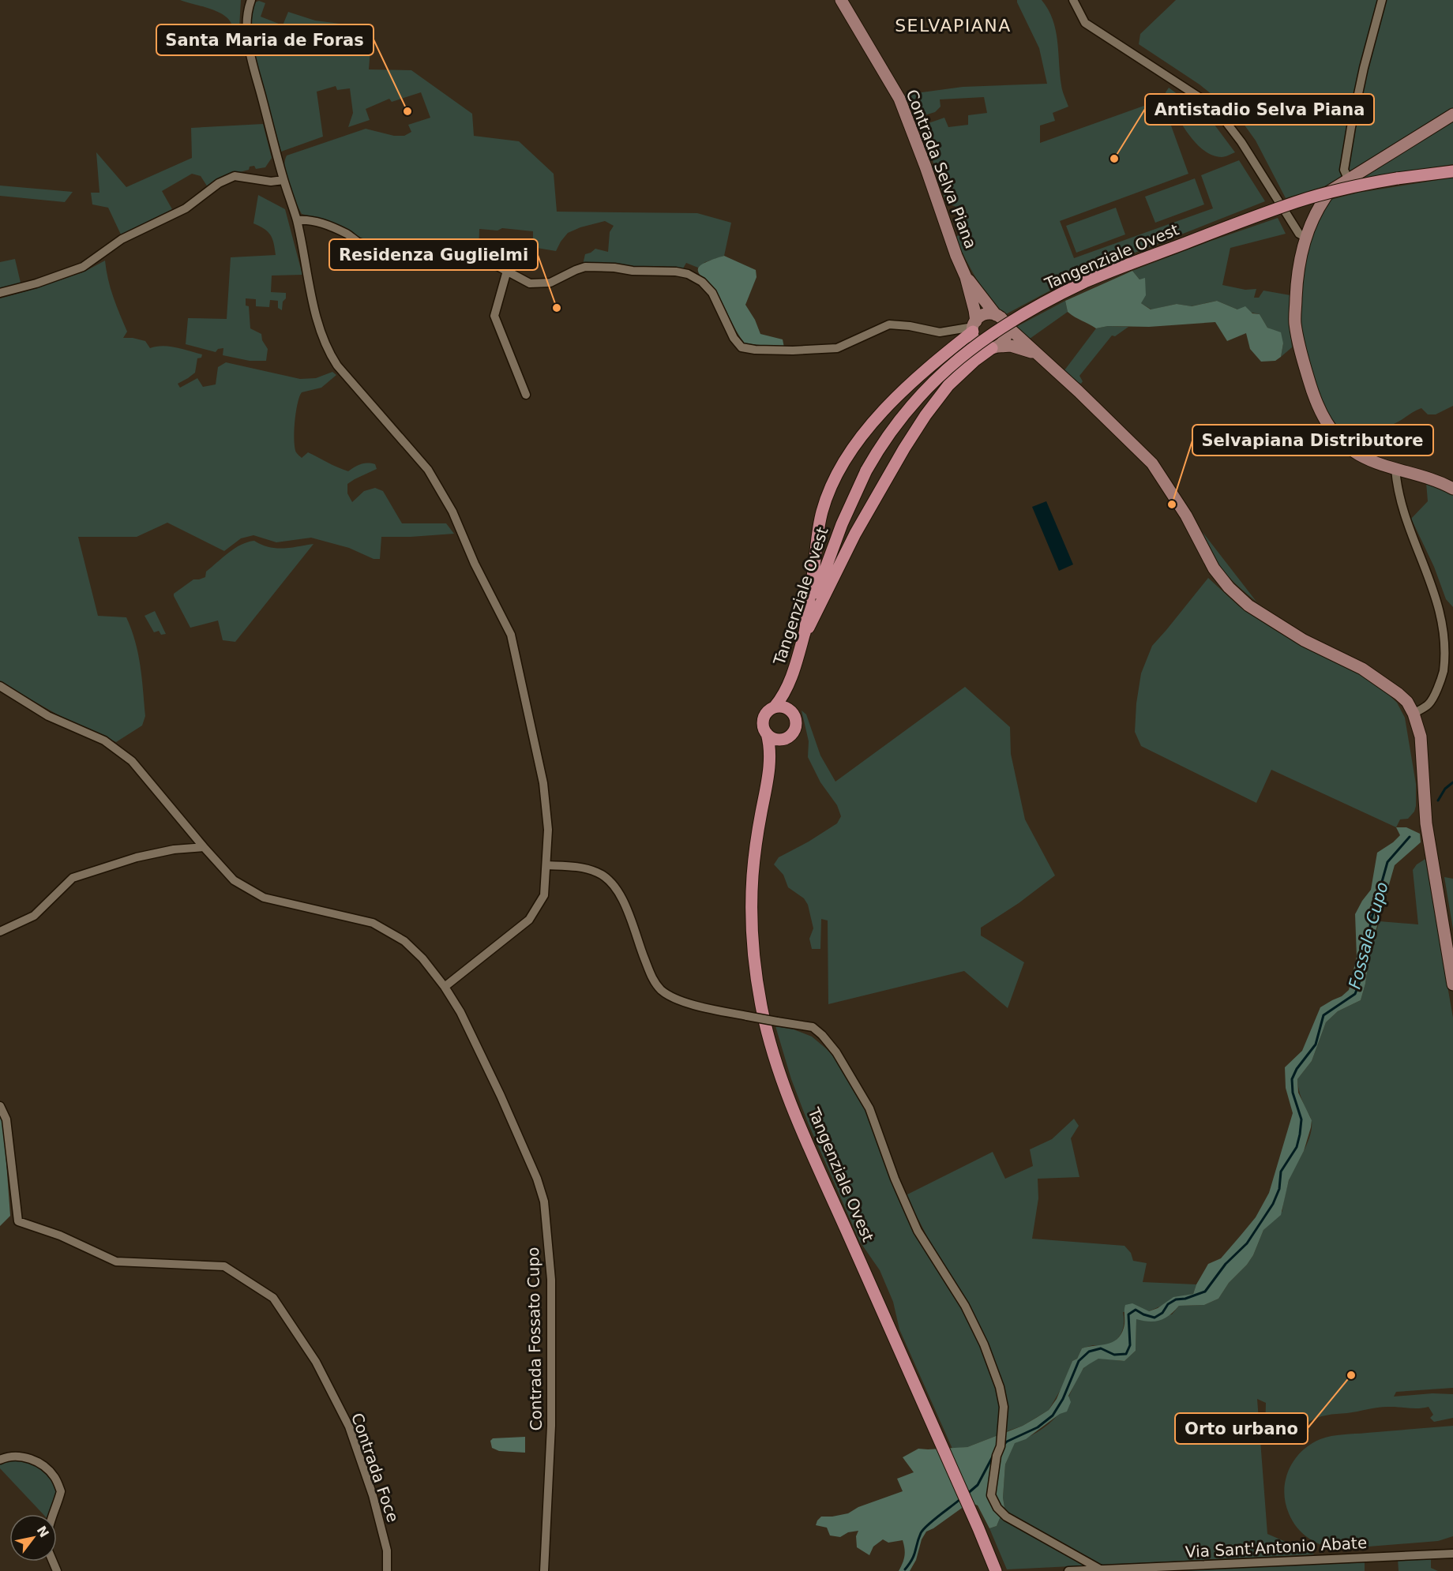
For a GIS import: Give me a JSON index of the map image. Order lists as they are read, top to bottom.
{
  "streets": {
    "main road": ["Contrada Selva Piana", "Tangenziale Ovest"],
    "street": ["Contrada Fossato Cupo", "Contrada Foce", "Via Sant'Antonio Abate"]
  },
  "districts": ["SELVAPIANA"],
  "water": ["Fossale Cupo"],
  "places": [
    "Santa Maria de Foras",
    "Antistadio Selva Piana",
    "Residenza Guglielmi",
    "Selvapiana Distributore",
    "Orto urbano"
  ],
  "north": "top right"
}
